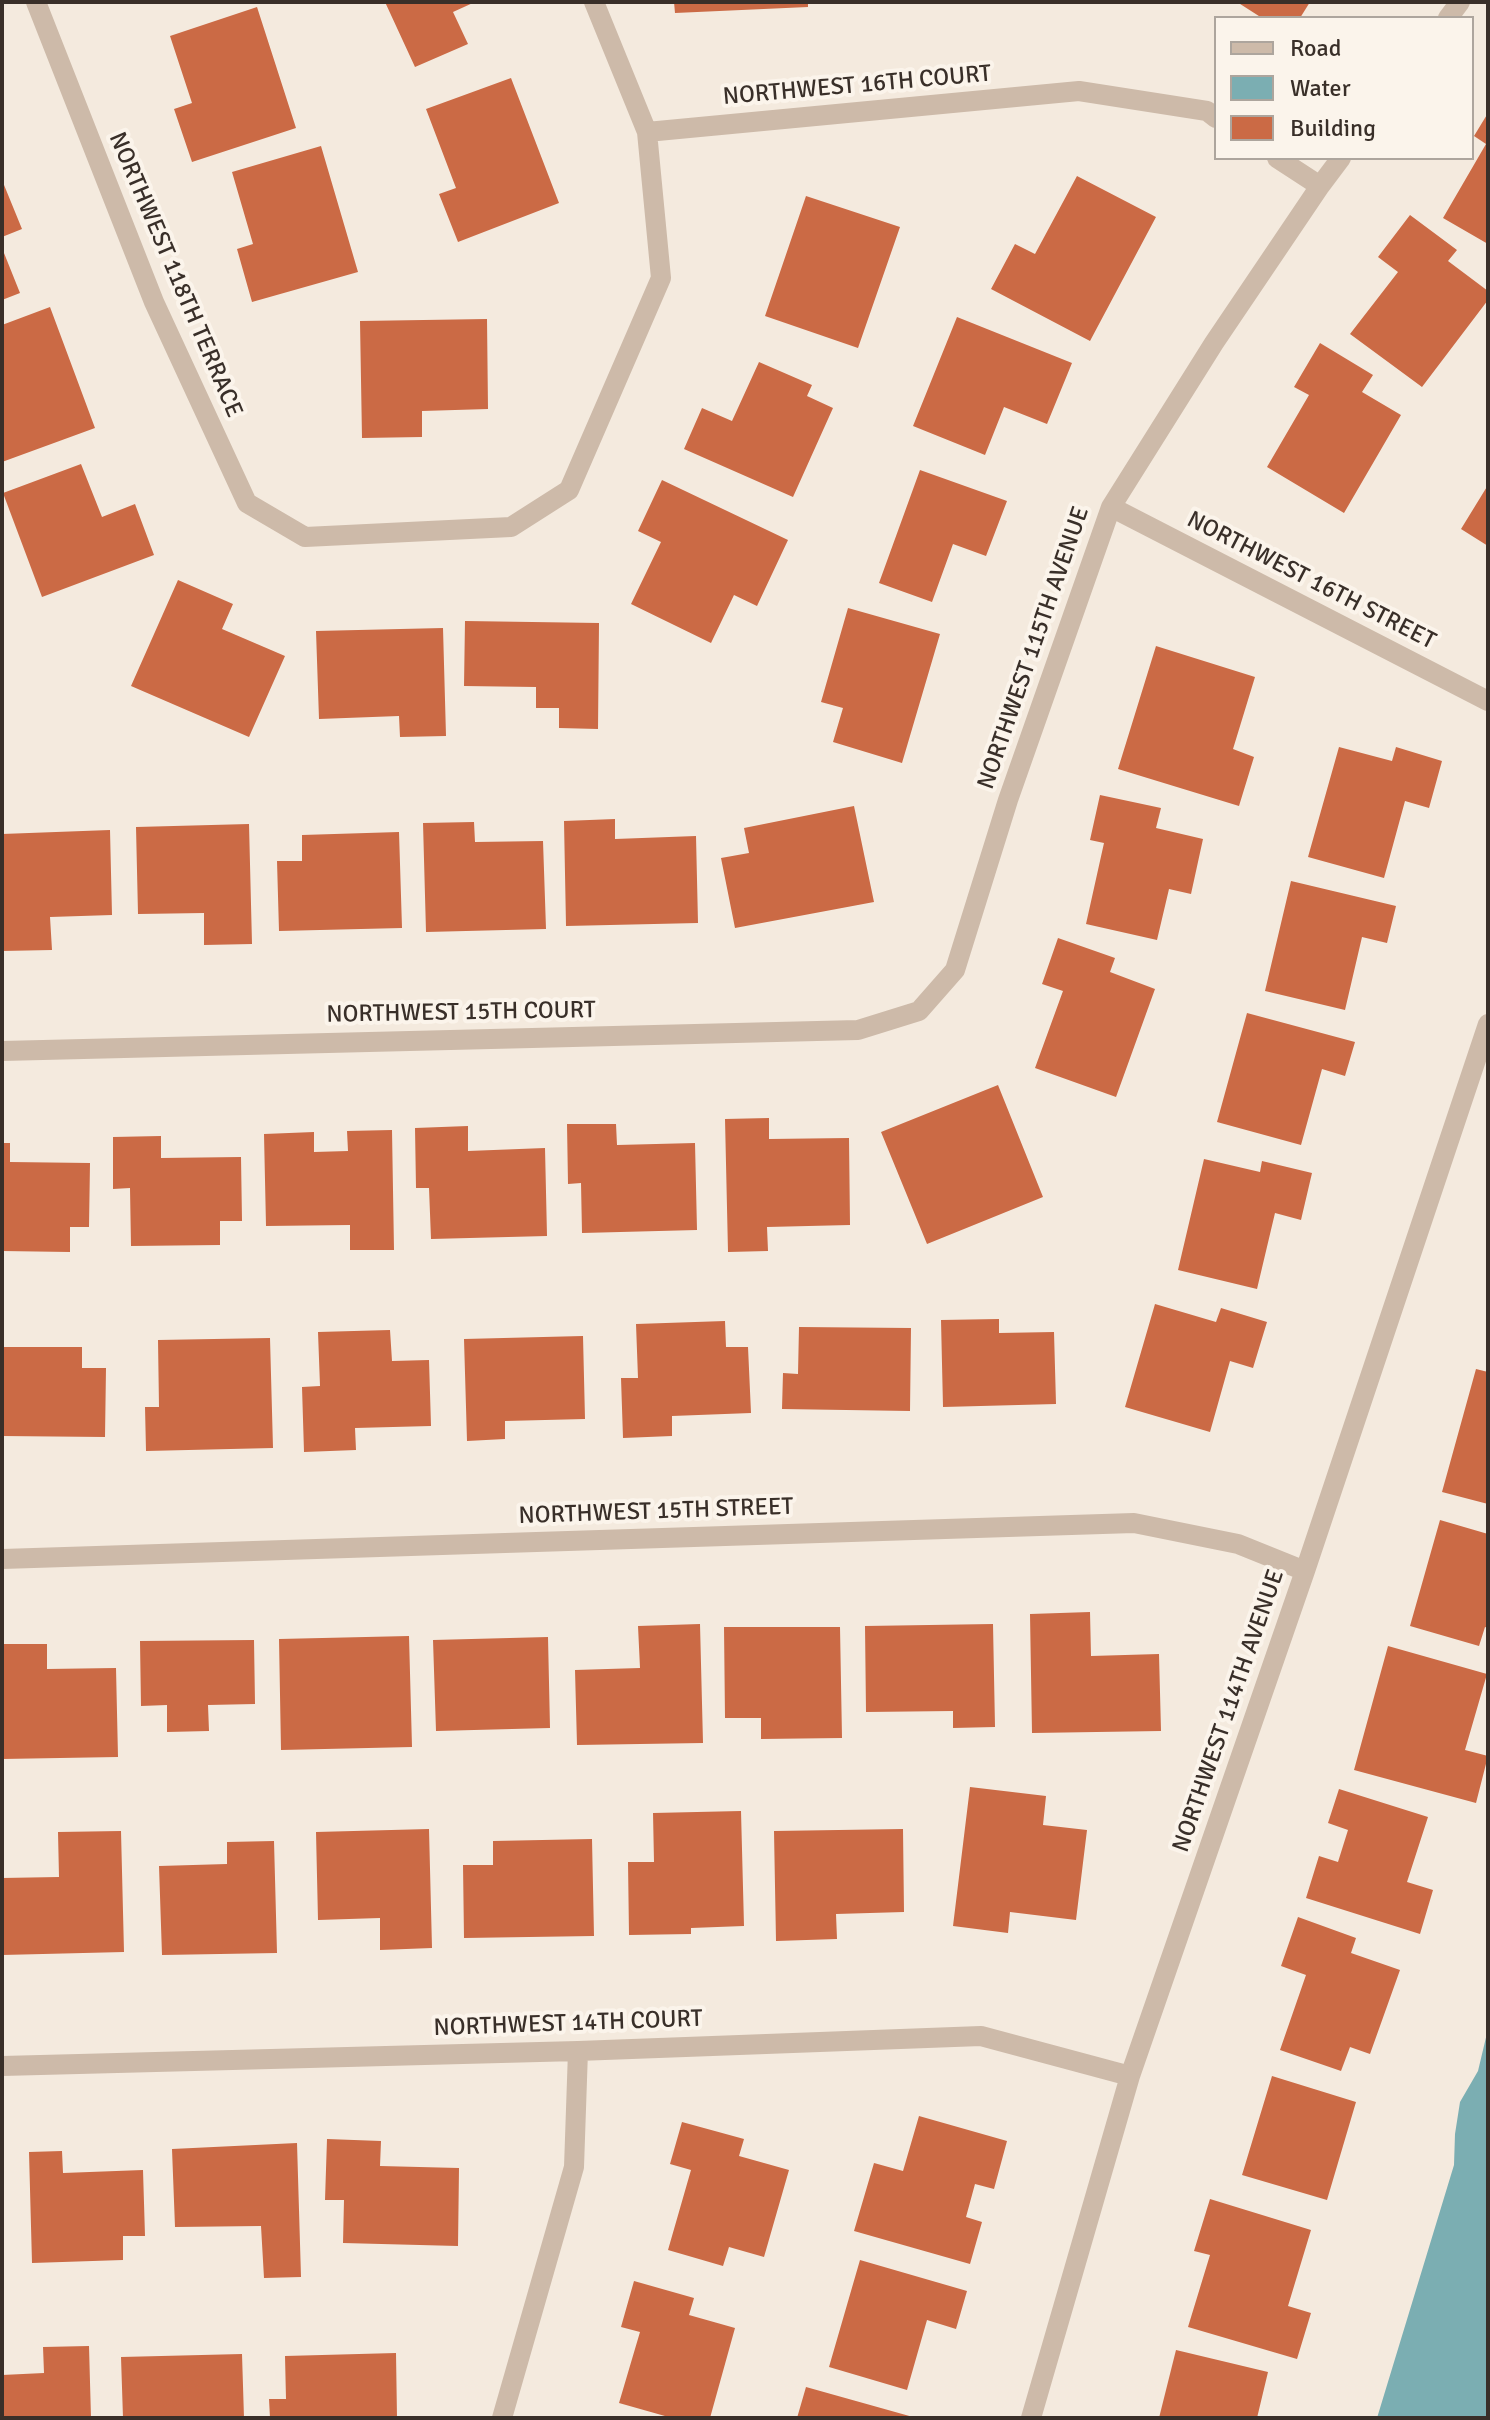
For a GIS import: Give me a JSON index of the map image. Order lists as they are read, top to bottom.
{
  "streets": {
    "street": [
      "NORTHWEST 16TH COURT",
      "NORTHWEST 118TH TERRACE",
      "NORTHWEST 16TH STREET",
      "NORTHWEST 115TH AVENUE",
      "NORTHWEST 15TH COURT",
      "NORTHWEST 15TH STREET",
      "NORTHWEST 114TH AVENUE",
      "NORTHWEST 14TH COURT"
    ]
  },
  "crossings": [
    ["NORTHWEST 16TH COURT", "NORTHWEST 118TH TERRACE"],
    ["NORTHWEST 16TH STREET", "NORTHWEST 115TH AVENUE"],
    ["NORTHWEST 115TH AVENUE", "NORTHWEST 15TH COURT"],
    ["NORTHWEST 15TH STREET", "NORTHWEST 114TH AVENUE"],
    ["NORTHWEST 114TH AVENUE", "NORTHWEST 14TH COURT"]
  ],
  "legend": ["Road", "Water", "Building"]
}
